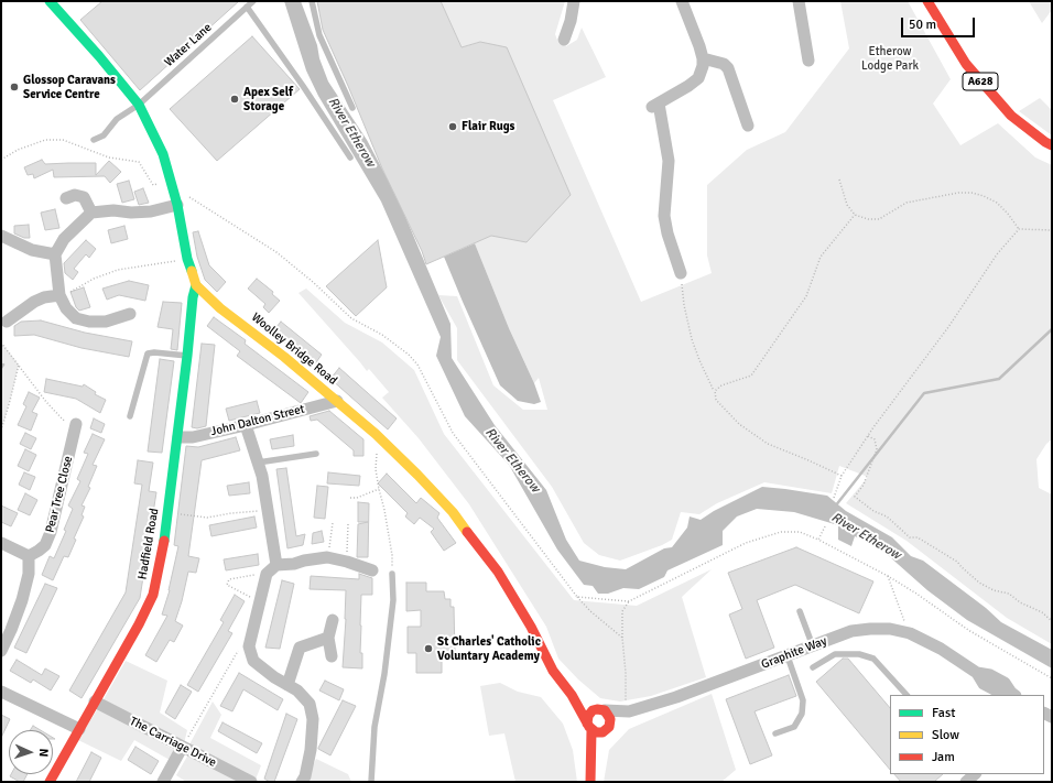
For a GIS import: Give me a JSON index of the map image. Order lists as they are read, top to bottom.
{
  "streets": {
    "main road": ["A628", "Woolley Bridge Road", "Hadfield Road"],
    "street": [
      "John Dalton Street",
      "Pear Tree Close",
      "Graphite Way",
      "The Carriage Drive"
    ],
    "lane": ["Water Lane"]
  },
  "crossings": [
    ["Water Lane", "Woolley Bridge Road"],
    ["Woolley Bridge Road", "John Dalton Street"],
    ["Woolley Bridge Road", "Hadfield Road"],
    ["Woolley Bridge Road", "Graphite Way"],
    ["John Dalton Street", "Hadfield Road"],
    ["Hadfield Road", "The Carriage Drive"]
  ],
  "water": ["River Etherow"],
  "parks": ["Etherow Lodge Park"],
  "places": [
    "Glossop Caravans Service Centre",
    "Apex Self Storage",
    "Flair Rugs",
    "St Charles' Catholic Voluntary Academy"
  ],
  "legend": ["Fast", "Slow", "Jam"],
  "scale_bar": "50 m",
  "north": "right"
}
